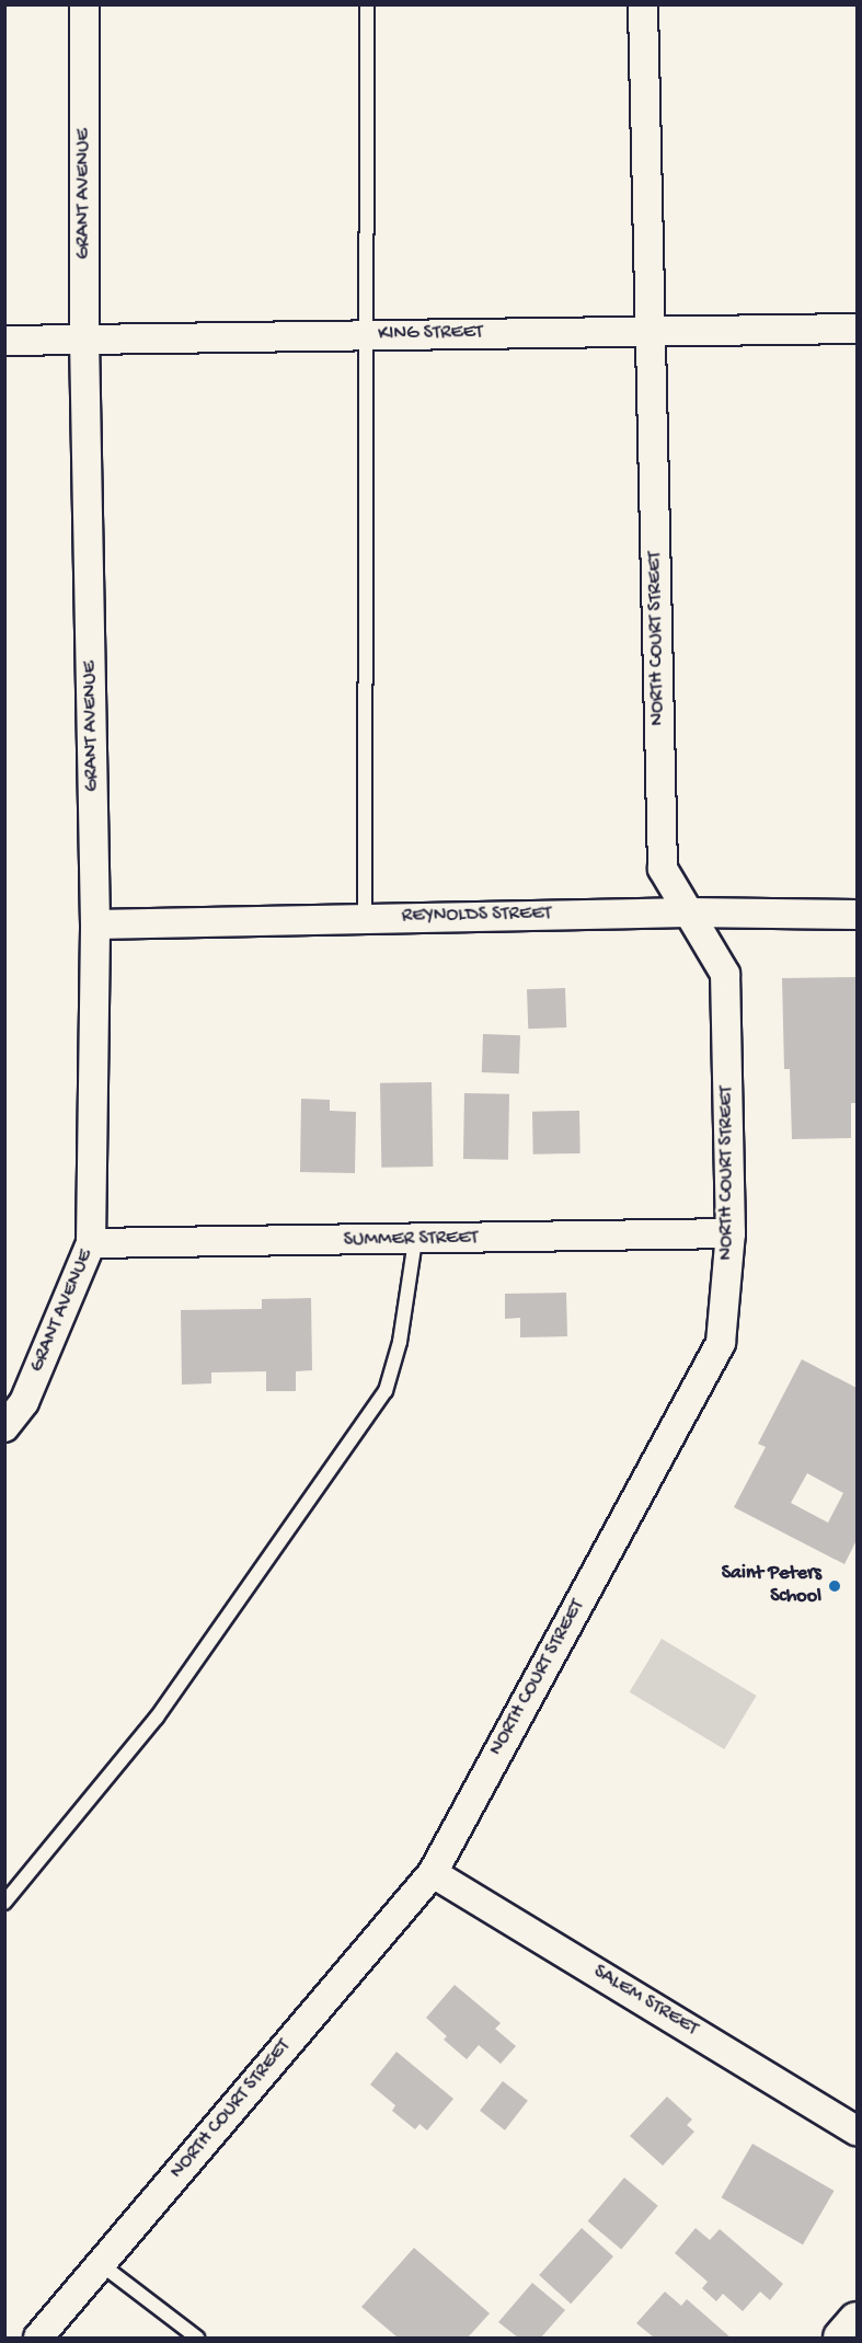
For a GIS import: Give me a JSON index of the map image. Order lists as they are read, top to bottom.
{
  "streets": {
    "street": [
      "GRANT AVENUE",
      "KING STREET",
      "NORTH COURT STREET",
      "REYNOLDS STREET",
      "SUMMER STREET",
      "SALEM STREET"
    ]
  },
  "crossings": [
    ["GRANT AVENUE", "KING STREET"],
    ["GRANT AVENUE", "REYNOLDS STREET"],
    ["GRANT AVENUE", "SUMMER STREET"],
    ["KING STREET", "NORTH COURT STREET"],
    ["NORTH COURT STREET", "REYNOLDS STREET"],
    ["NORTH COURT STREET", "SUMMER STREET"],
    ["NORTH COURT STREET", "SALEM STREET"]
  ],
  "places": ["Saint Peters School"]
}
